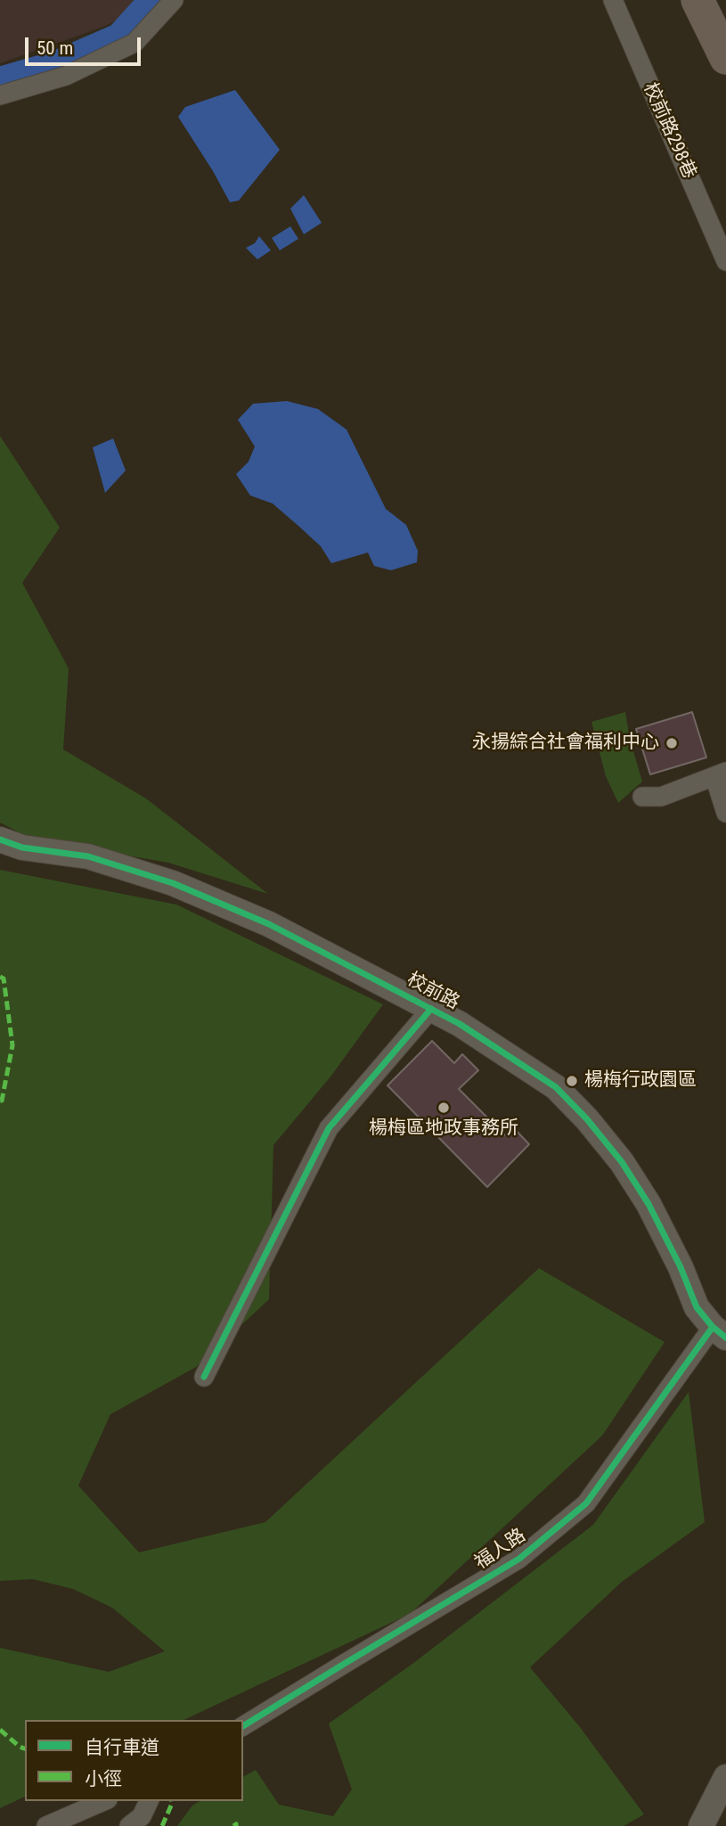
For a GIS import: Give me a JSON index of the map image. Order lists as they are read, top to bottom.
{
  "streets": {
    "street": ["校前路298巷", "校前路", "福人路"]
  },
  "crossings": [
    ["校前路", "福人路"]
  ],
  "places": ["永揚綜合社會福利中心", "楊梅行政園區", "楊梅區地政事務所"],
  "legend": ["自行車道", "小徑"],
  "scale_bar": "50 m"
}
